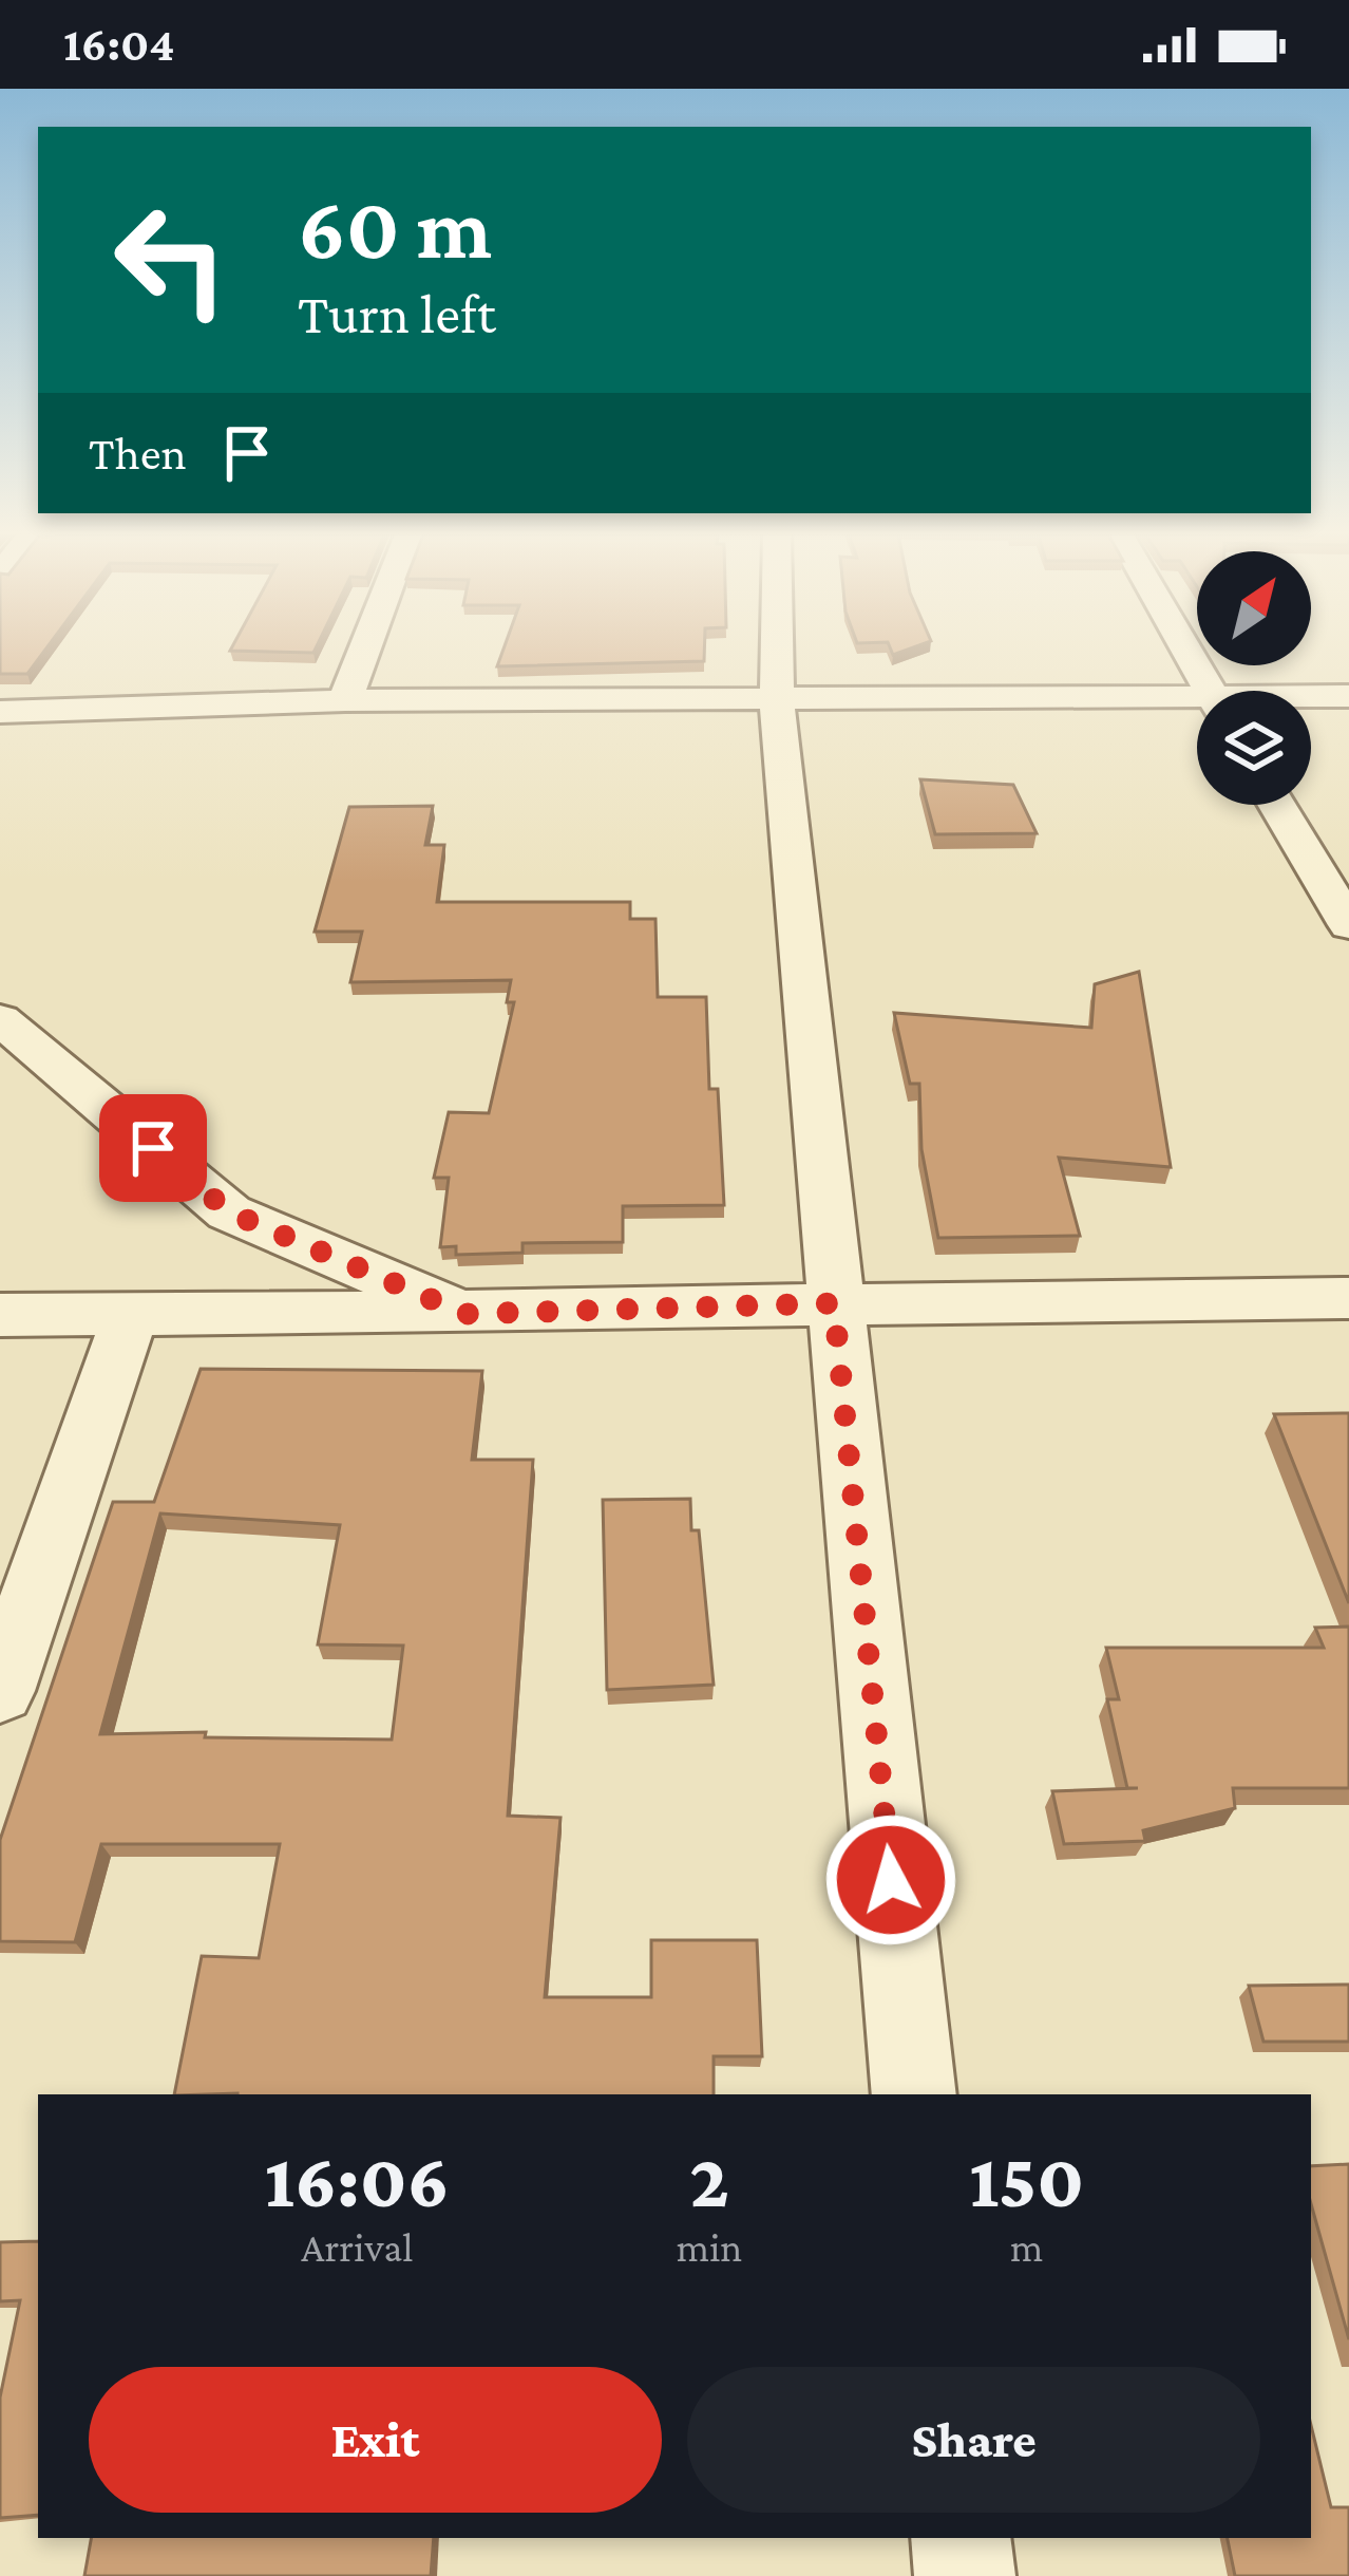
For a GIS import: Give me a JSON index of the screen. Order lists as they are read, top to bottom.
{
  "north": "top right",
  "page": {
    "status": "16:04",
    "turn": ["60 m", "Turn left"],
    "then": "Then",
    "eta": [
      "16:06",
      "Arrival",
      "2",
      "min",
      "150",
      "m"
    ],
    "buttons": ["Exit", "Share"]
  }
}
